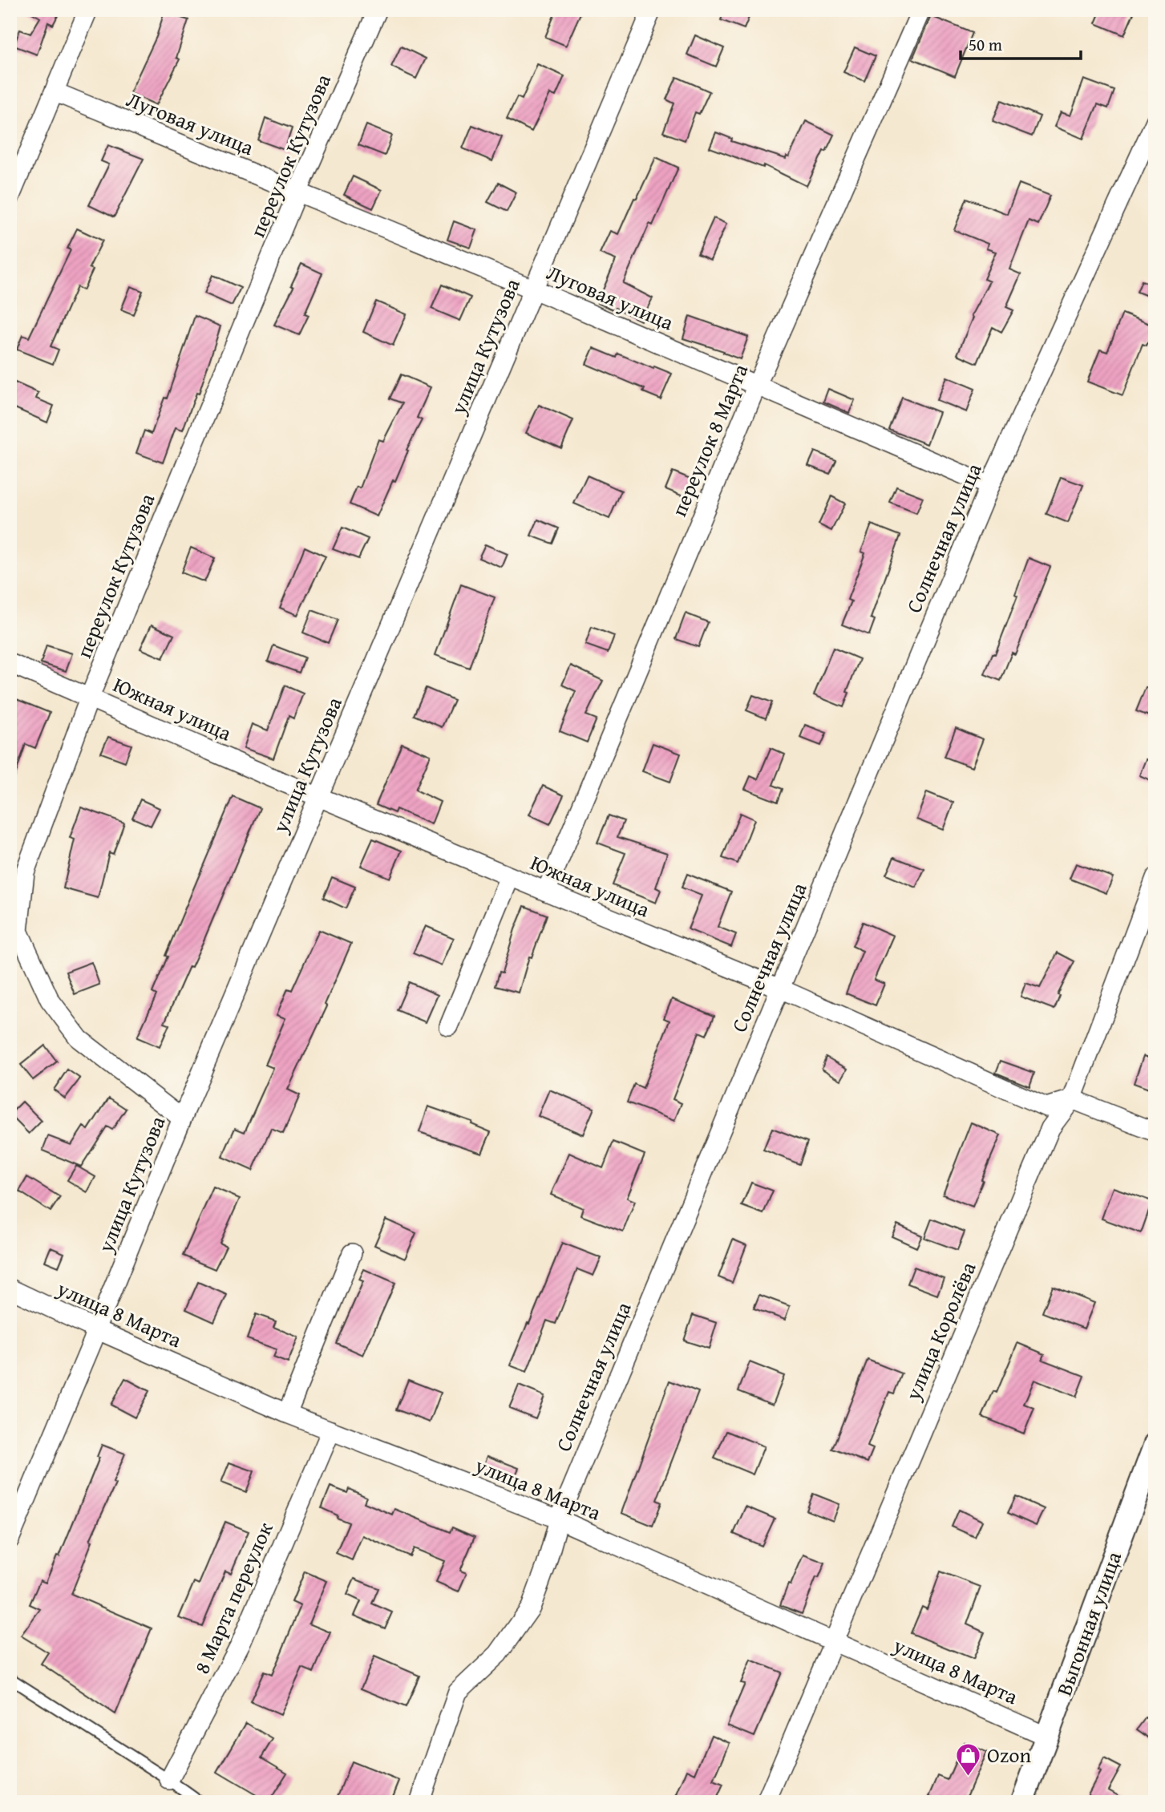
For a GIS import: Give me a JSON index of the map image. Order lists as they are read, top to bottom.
{
  "streets": {
    "street": [
      "Луговая улица",
      "переулок Кутузова",
      "улица Кутузова",
      "переулок 8 Марта",
      "Солнечная улица",
      "Южная улица",
      "улица 8 Марта",
      "улица Королёва",
      "8 Марта переулок",
      "Выгонная улица"
    ]
  },
  "crossings": [
    ["Луговая улица", "переулок Кутузова"],
    ["Луговая улица", "улица Кутузова"],
    ["Луговая улица", "переулок 8 Марта"],
    ["Луговая улица", "Солнечная улица"],
    ["переулок Кутузова", "улица Кутузова"],
    ["переулок Кутузова", "Южная улица"],
    ["улица Кутузова", "Южная улица"],
    ["улица Кутузова", "улица 8 Марта"],
    ["переулок 8 Марта", "Южная улица"],
    ["Солнечная улица", "Южная улица"],
    ["Солнечная улица", "улица 8 Марта"],
    ["Южная улица", "улица Королёва"],
    ["улица 8 Марта", "улица Королёва"],
    ["улица 8 Марта", "8 Марта переулок"],
    ["улица 8 Марта", "Выгонная улица"]
  ],
  "places": {
    "shop": ["Ozon"]
  },
  "scale_bar": "50 m"
}
